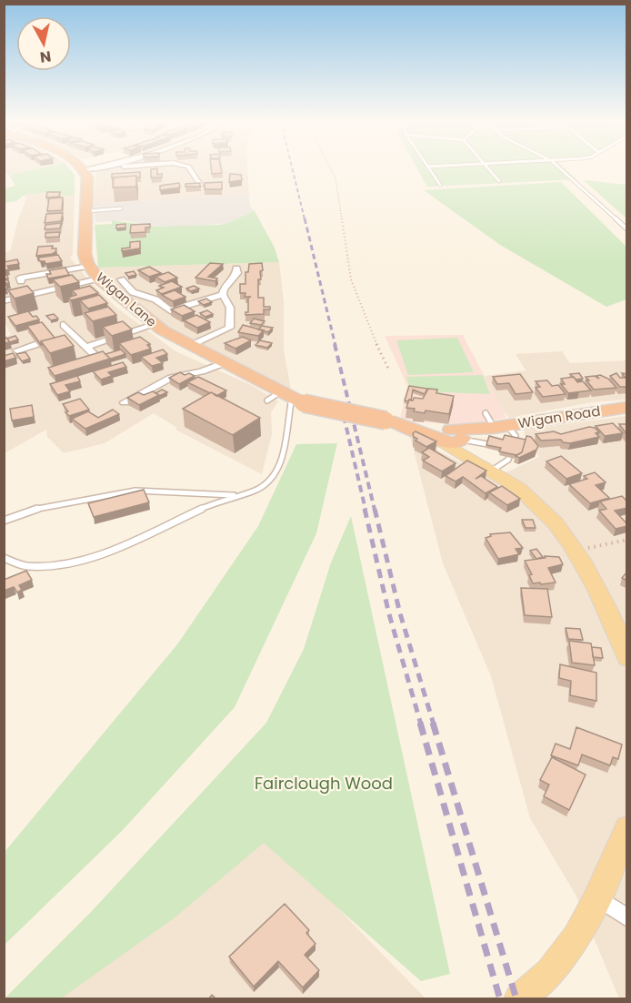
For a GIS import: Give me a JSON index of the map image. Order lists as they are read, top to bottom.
{
  "streets": {
    "highway": ["Wigan Lane", "Wigan Road"]
  },
  "parks": ["Fairclough Wood"],
  "north": "bottom"
}
